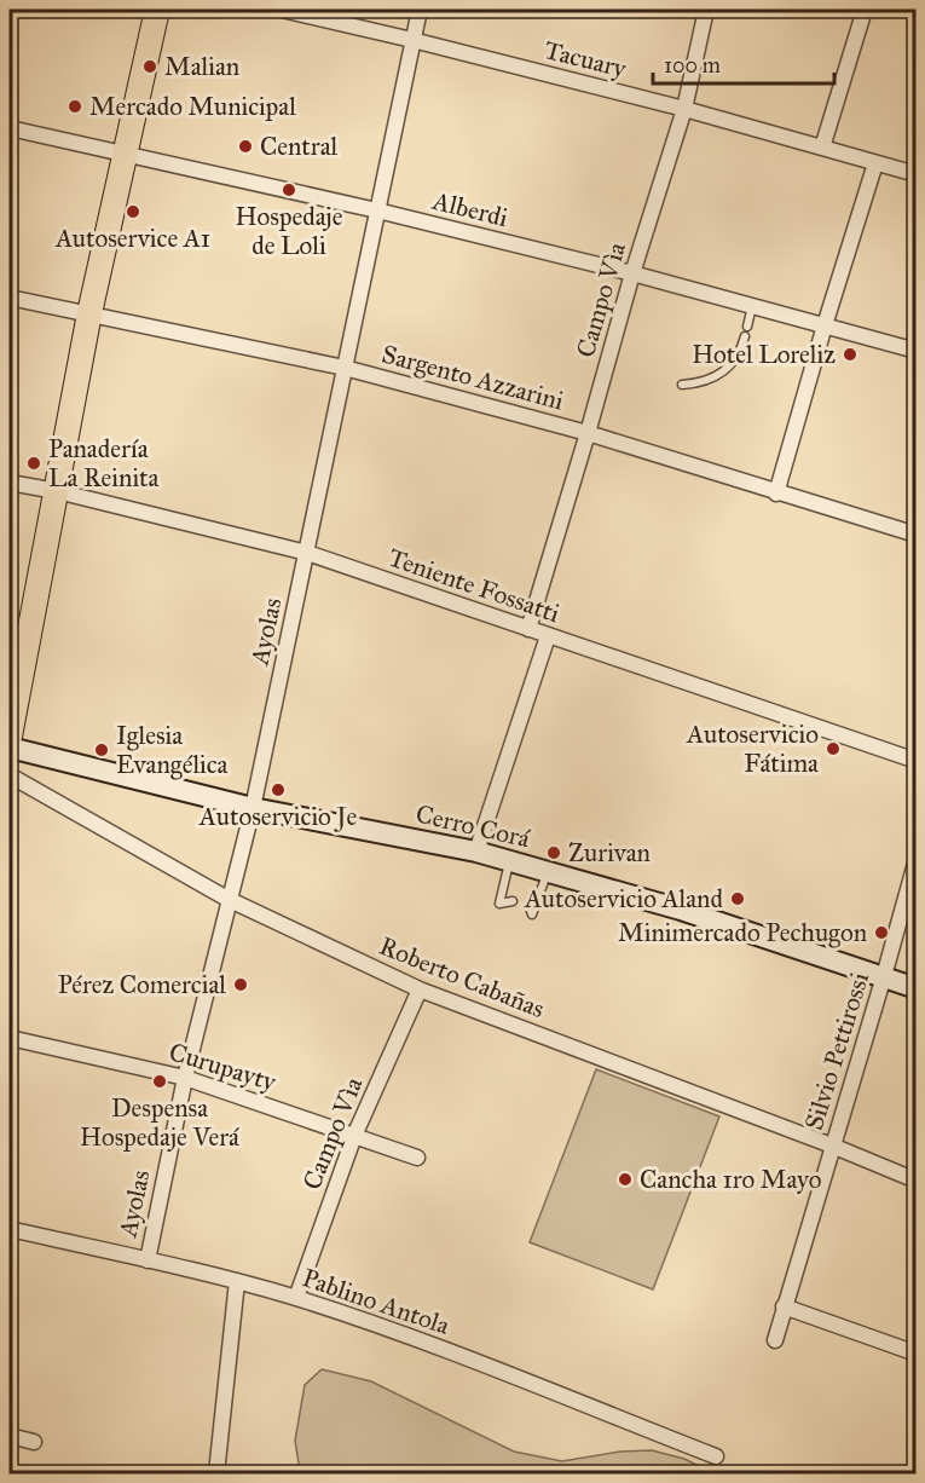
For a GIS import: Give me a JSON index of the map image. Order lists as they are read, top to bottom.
{
  "streets": {
    "street": [
      "Tacuary",
      "Alberdi",
      "Campo Vìa",
      "Sargento Azzarini",
      "Teniente Fossatti",
      "Ayolas",
      "Cerro Corá",
      "Roberto Cabañas",
      "Silvio Pettirossi",
      "Curupayty",
      "Pablino Antola"
    ]
  },
  "crossings": [
    ["Tacuary", "Campo Vìa"],
    ["Tacuary", "Ayolas"],
    ["Alberdi", "Campo Vìa"],
    ["Alberdi", "Ayolas"],
    ["Campo Vìa", "Sargento Azzarini"],
    ["Campo Vìa", "Teniente Fossatti"],
    ["Campo Vìa", "Roberto Cabañas"],
    ["Campo Vìa", "Curupayty"],
    ["Campo Vìa", "Pablino Antola"],
    ["Sargento Azzarini", "Ayolas"],
    ["Teniente Fossatti", "Ayolas"],
    ["Ayolas", "Cerro Corá"],
    ["Ayolas", "Roberto Cabañas"],
    ["Ayolas", "Curupayty"],
    ["Ayolas", "Pablino Antola"],
    ["Cerro Corá", "Silvio Pettirossi"],
    ["Roberto Cabañas", "Silvio Pettirossi"]
  ],
  "places": [
    "Malian",
    "Mercado Municipal",
    "Central",
    "Hospedaje de Loli",
    "Autoservice A1",
    "Hotel Loreliz",
    "Panadería La Reinita",
    "Autoservicio Fátima",
    "Iglesia Evangélica",
    "Autoservicio Je",
    "Zurivan",
    "Autoservicio Aland",
    "Minimercado Pechugon",
    "Pérez Comercial",
    "Despensa Hospedaje Verá",
    "Cancha 1ro Mayo"
  ],
  "scale_bar": "100 m"
}
